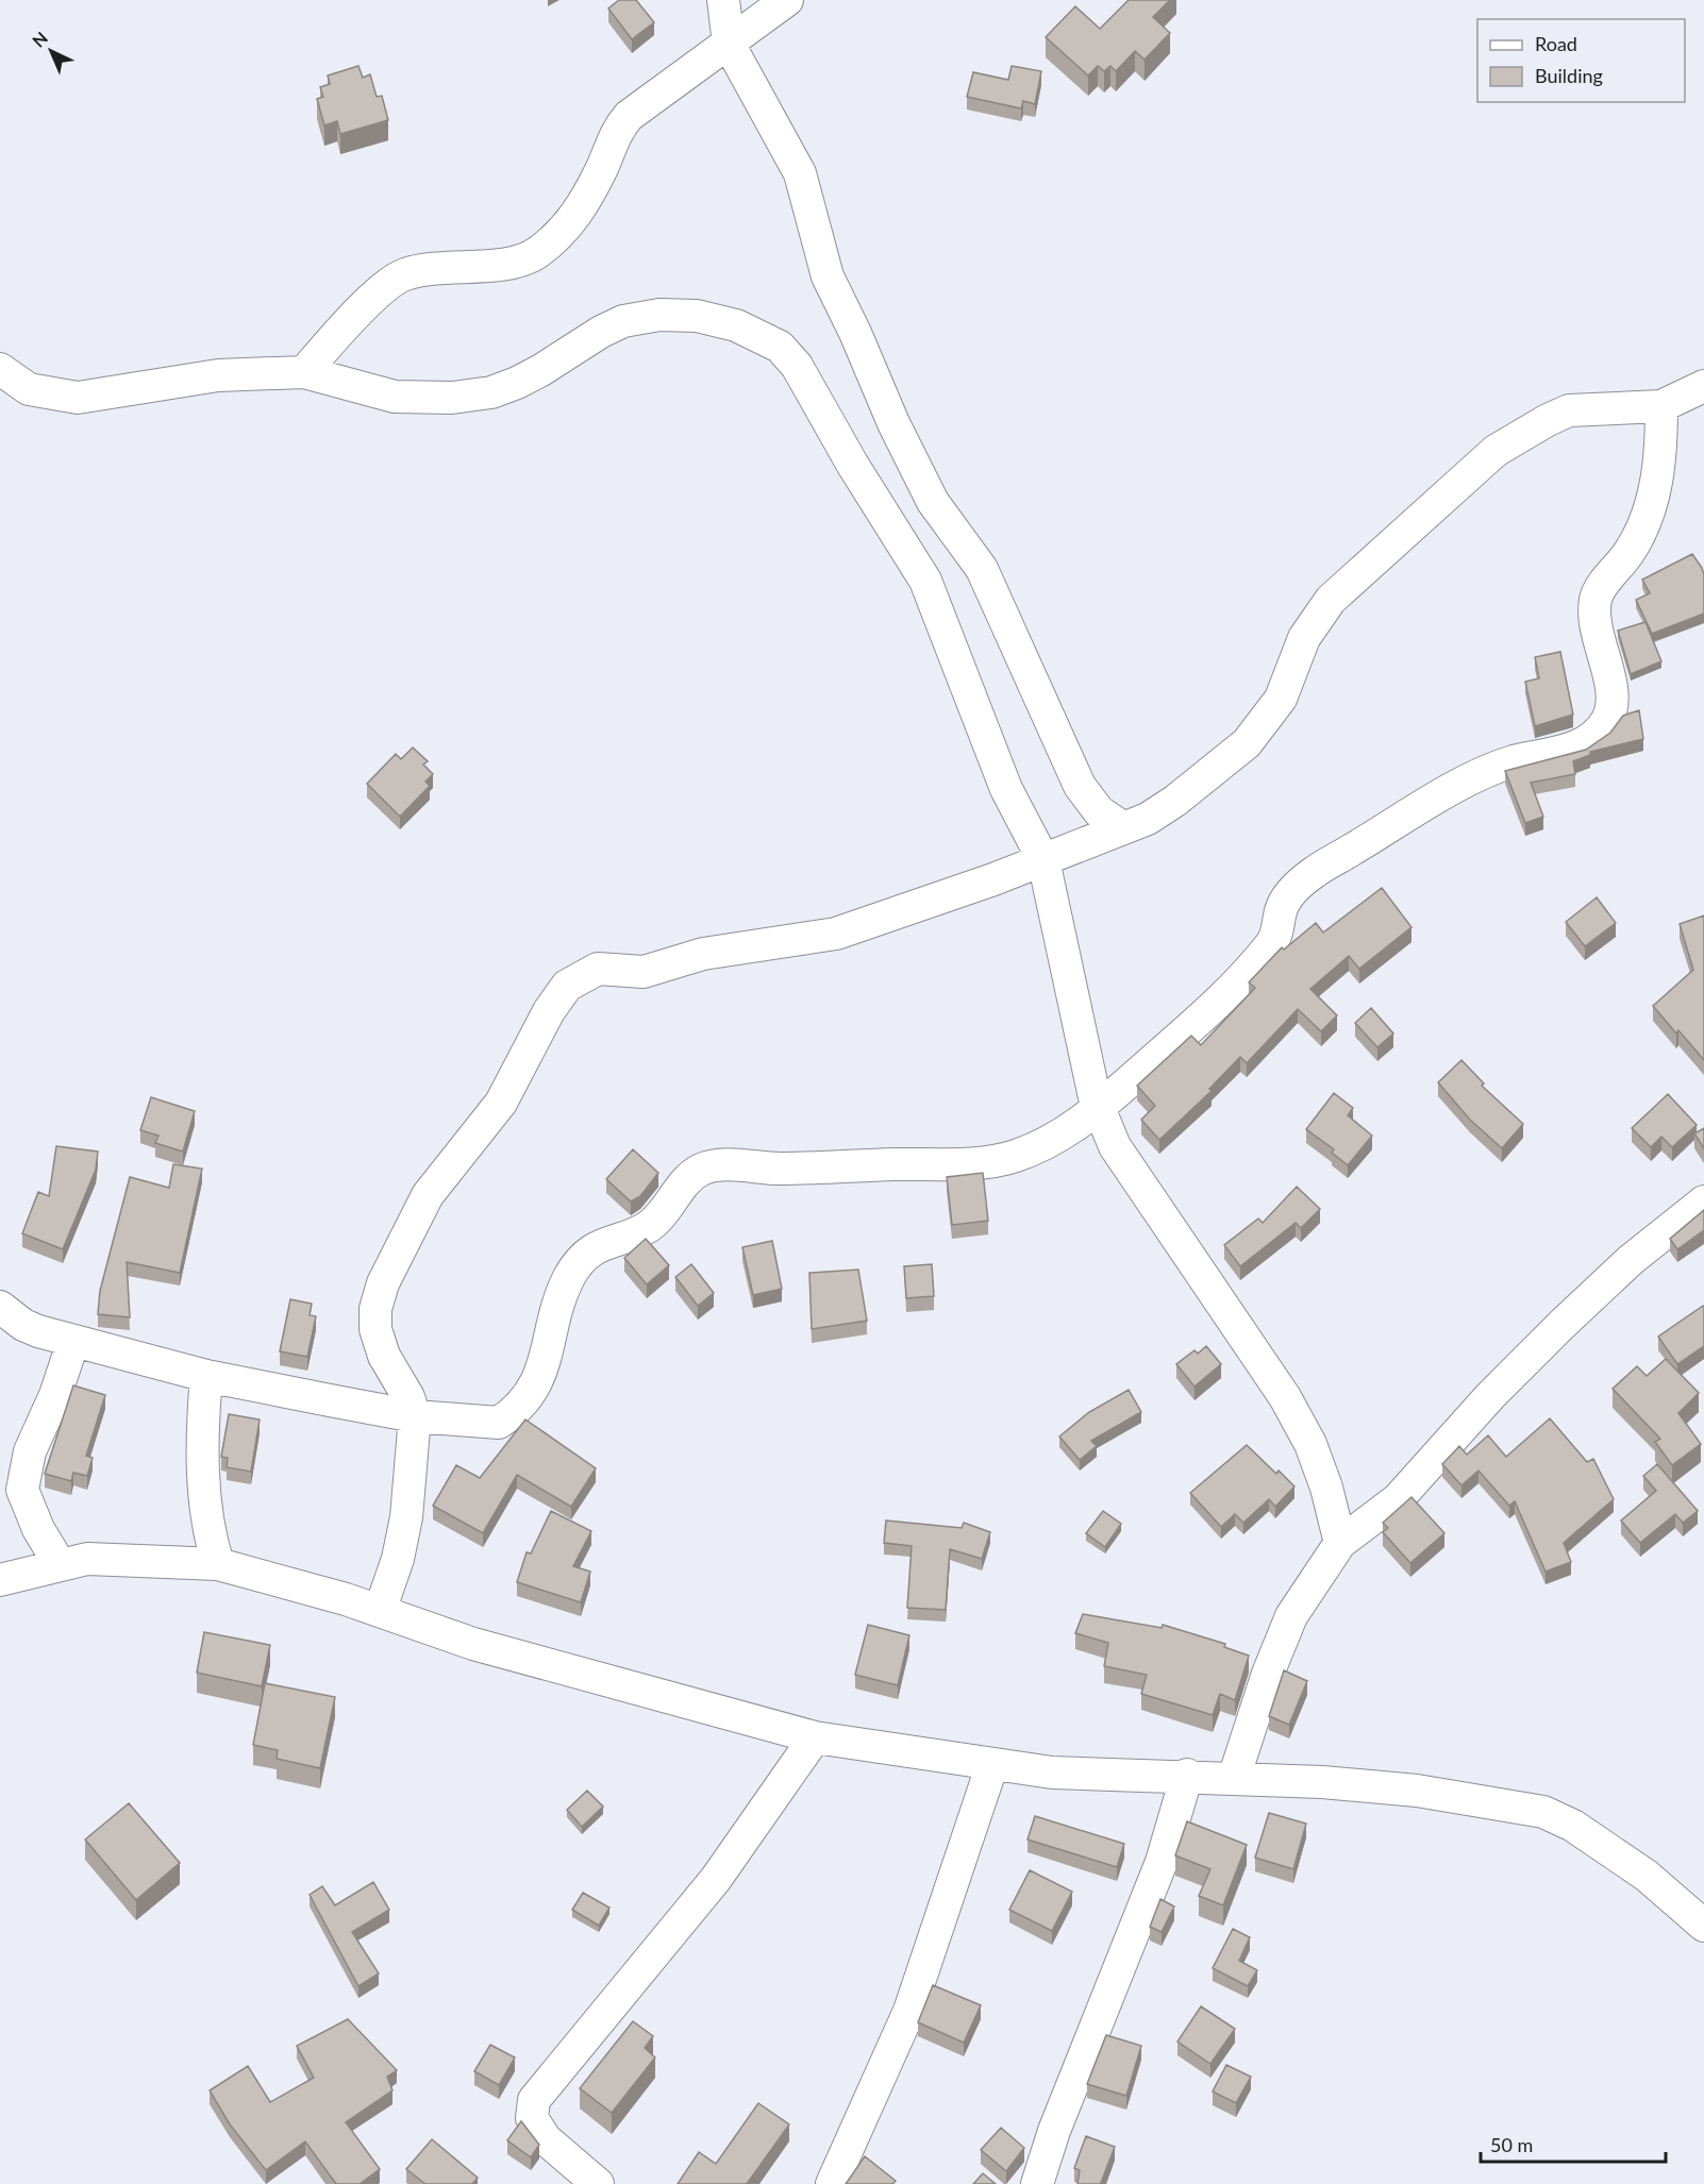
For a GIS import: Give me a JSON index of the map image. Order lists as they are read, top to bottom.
{
  "legend": ["Road", "Building"],
  "scale_bar": "50 m",
  "north": "top left"
}
